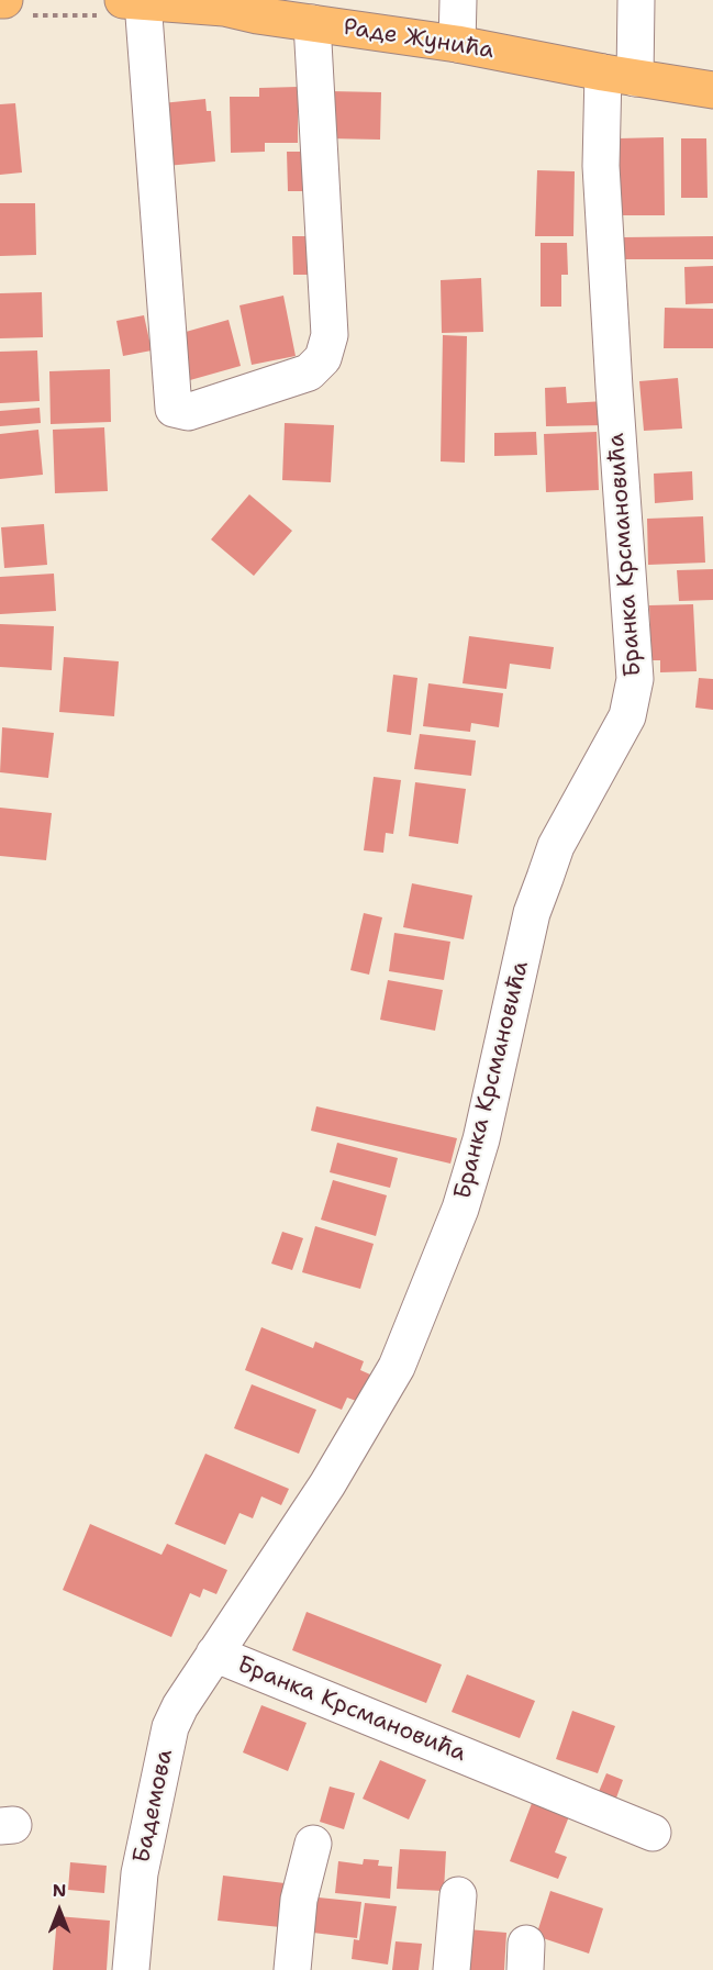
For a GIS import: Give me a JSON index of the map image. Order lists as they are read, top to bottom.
{
  "streets": {
    "main road": ["Раде Жунића"],
    "street": ["Бранка Крсмановића", "Бадемова"]
  },
  "crossings": [
    ["Раде Жунића", "Бранка Крсмановића"],
    ["Бранка Крсмановића", "Бадемова"]
  ],
  "north": "top"
}
